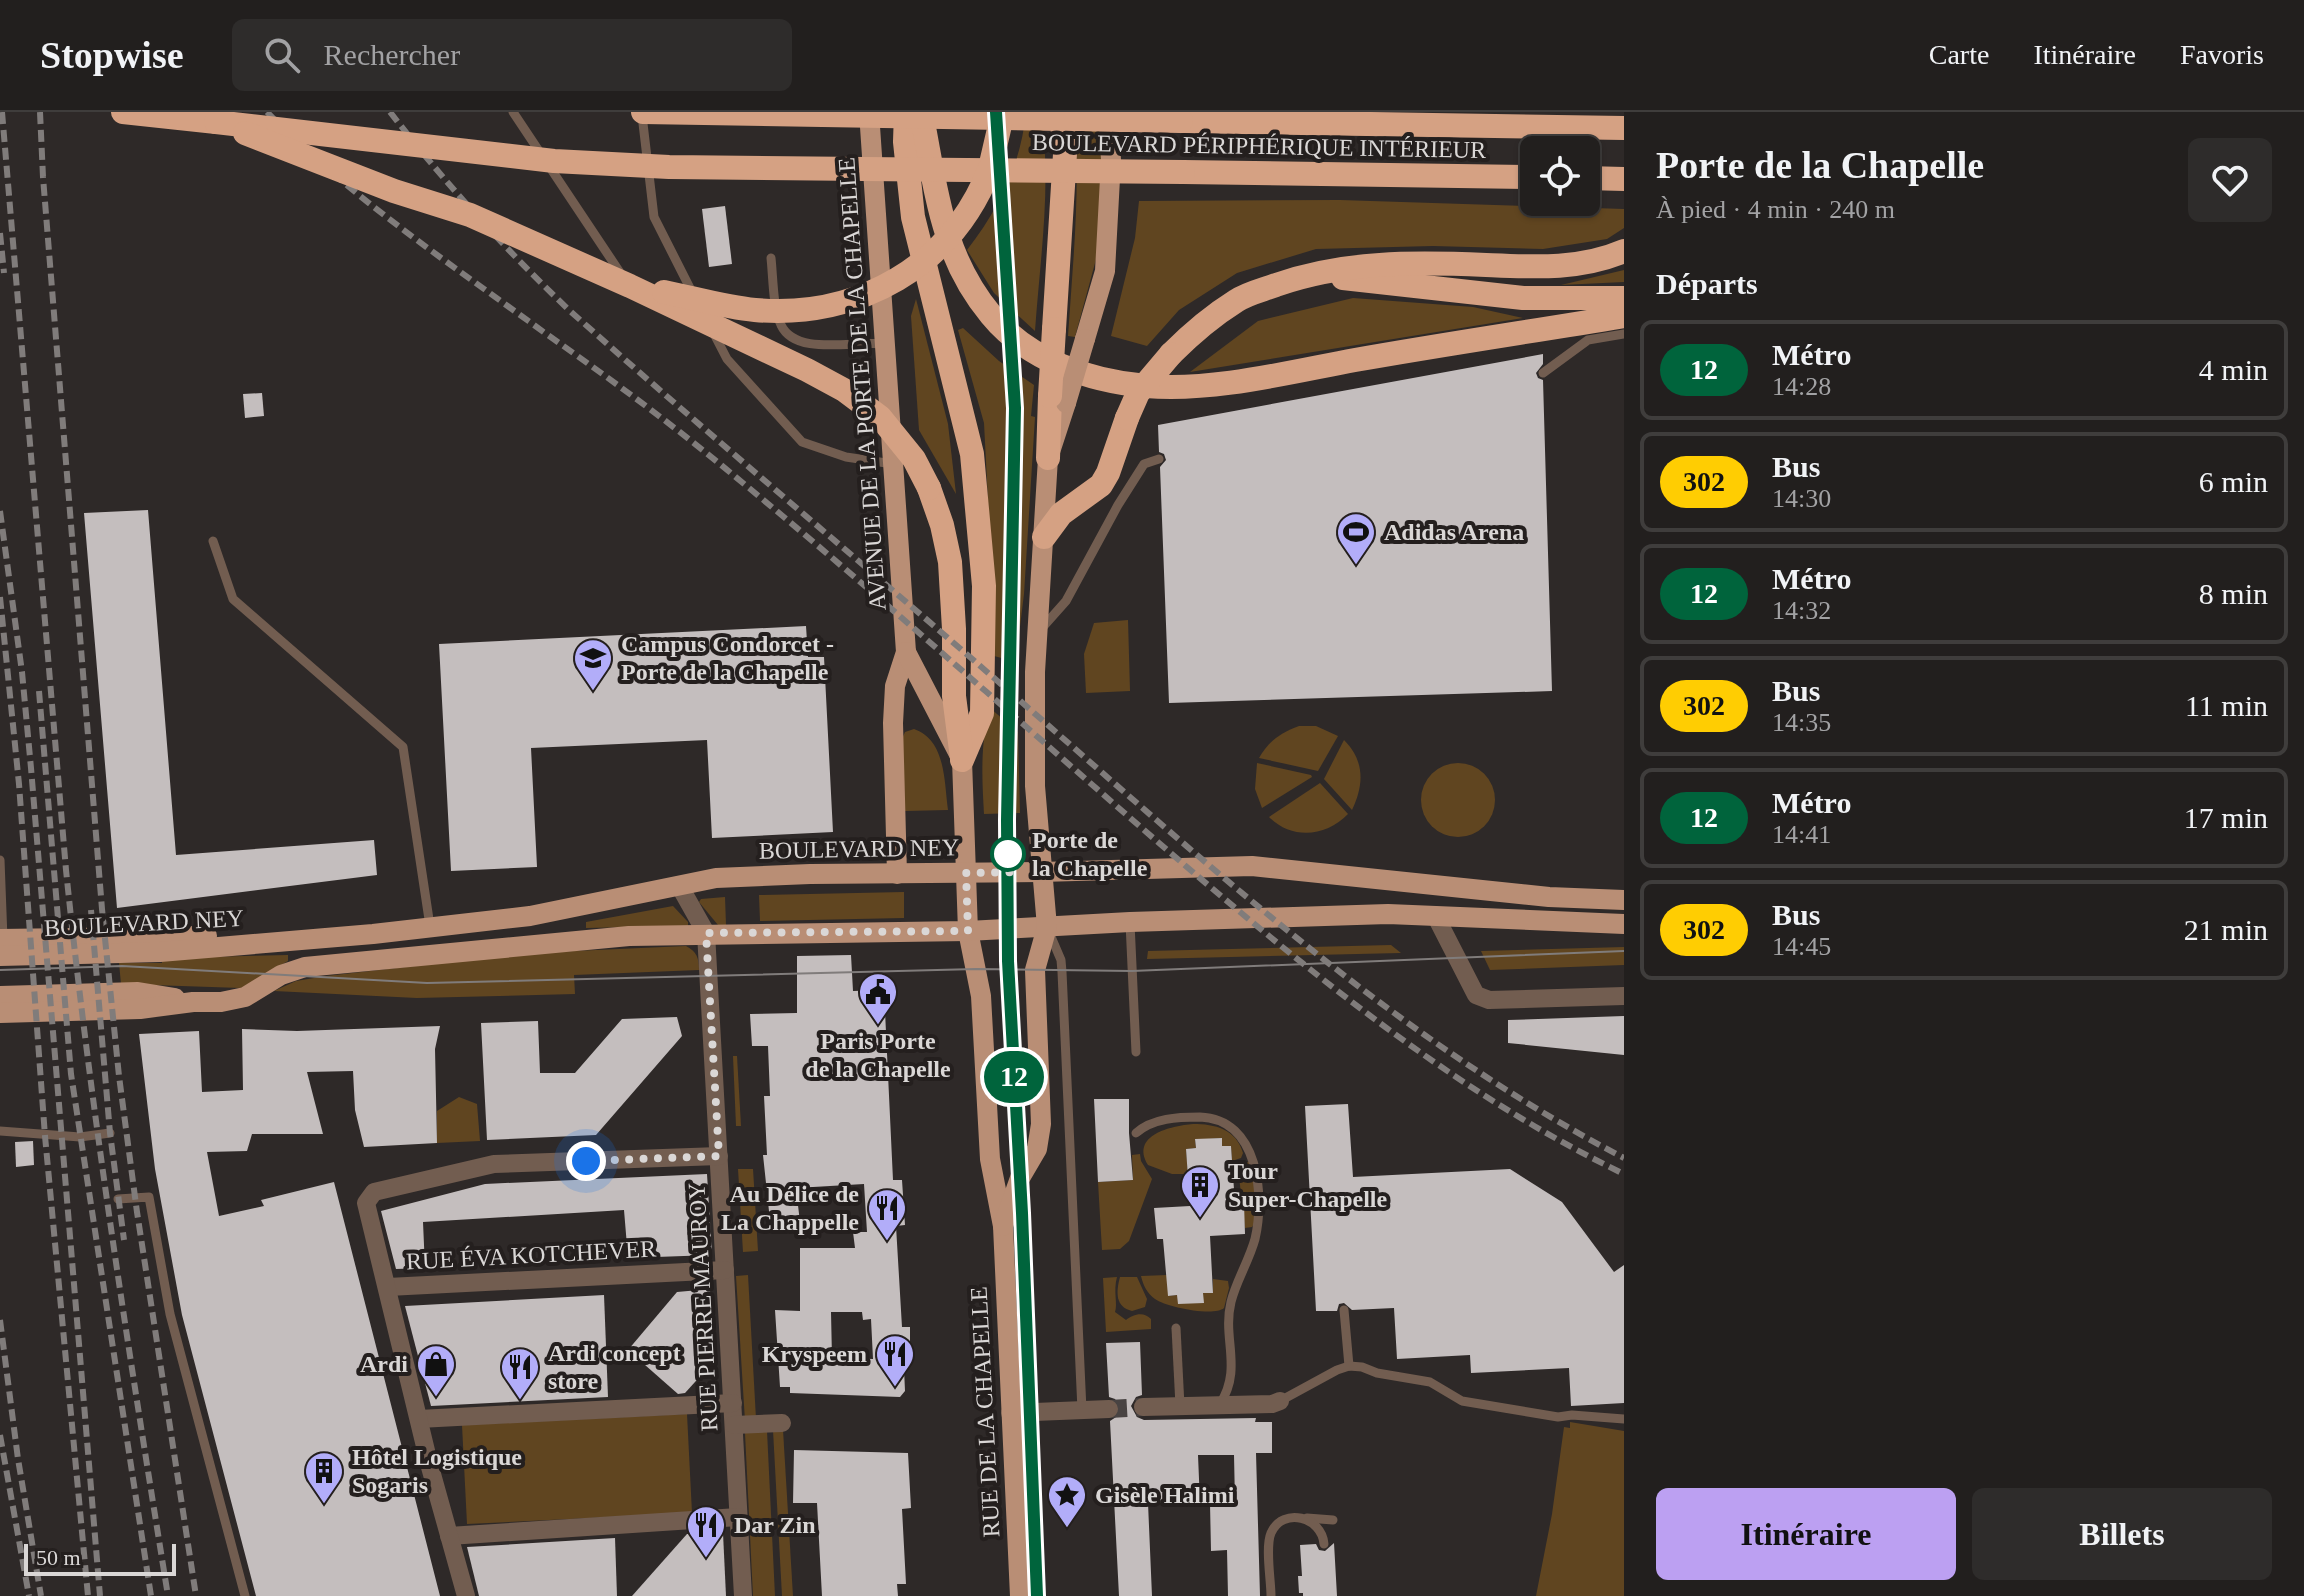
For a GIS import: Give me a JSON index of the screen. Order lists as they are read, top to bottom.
{
  "streets": {
    "highway": ["BOULEVARD PÉRIPHÉRIQUE INTÉRIEUR"],
    "main road": ["AVENUE DE LA PORTE DE LA CHAPELLE", "BOULEVARD NEY", "RUE DE LA CHAPELLE"],
    "street": ["RUE ÉVA KOTCHEVER", "RUE PIERRE MAUROY"]
  },
  "crossings": [
    ["AVENUE DE LA PORTE DE LA CHAPELLE", "BOULEVARD NEY"],
    ["AVENUE DE LA PORTE DE LA CHAPELLE", "RUE DE LA CHAPELLE"],
    ["RUE ÉVA KOTCHEVER", "RUE PIERRE MAUROY"]
  ],
  "places": {
    "sports": ["Adidas Arena"],
    "school or university": ["Campus Condorcet - Porte de la Chapelle"],
    "other": ["Porte de la Chapelle"],
    "public building": ["Paris Porte de la Chapelle"],
    "building": ["Tour Super-Chapelle", "Hôtel Logistique Sogaris"],
    "restaurant": [
      "Au Délice de La Chappelle",
      "Kryspeem",
      "Ardi concept store",
      "Dar Zin"
    ],
    "shop": ["Ardi"],
    "place": ["Gisèle Halimi"]
  },
  "lines": ["metro line 12"],
  "scale_bar": "50 m",
  "page": {
    "header": "Stopwise",
    "search": "Rechercher",
    "nav": ["Carte", "Itinéraire", "Favoris"],
    "on_map": "12",
    "heading": [
      ["Porte de la Chapelle", "À pied · 4 min · 240 m"],
      "Départs"
    ],
    "list": [
      {
        "mark": "12",
        "name": "Métro",
        "note": "14:28",
        "value": "4 min"
      },
      {
        "mark": "302",
        "name": "Bus",
        "note": "14:30",
        "value": "6 min"
      },
      {
        "mark": "12",
        "name": "Métro",
        "note": "14:32",
        "value": "8 min"
      },
      {
        "mark": "302",
        "name": "Bus",
        "note": "14:35",
        "value": "11 min"
      },
      {
        "mark": "12",
        "name": "Métro",
        "note": "14:41",
        "value": "17 min"
      },
      {
        "mark": "302",
        "name": "Bus",
        "note": "14:45",
        "value": "21 min"
      }
    ],
    "buttons": ["Itinéraire", "Billets"],
    "scale": "50 m"
  }
}
